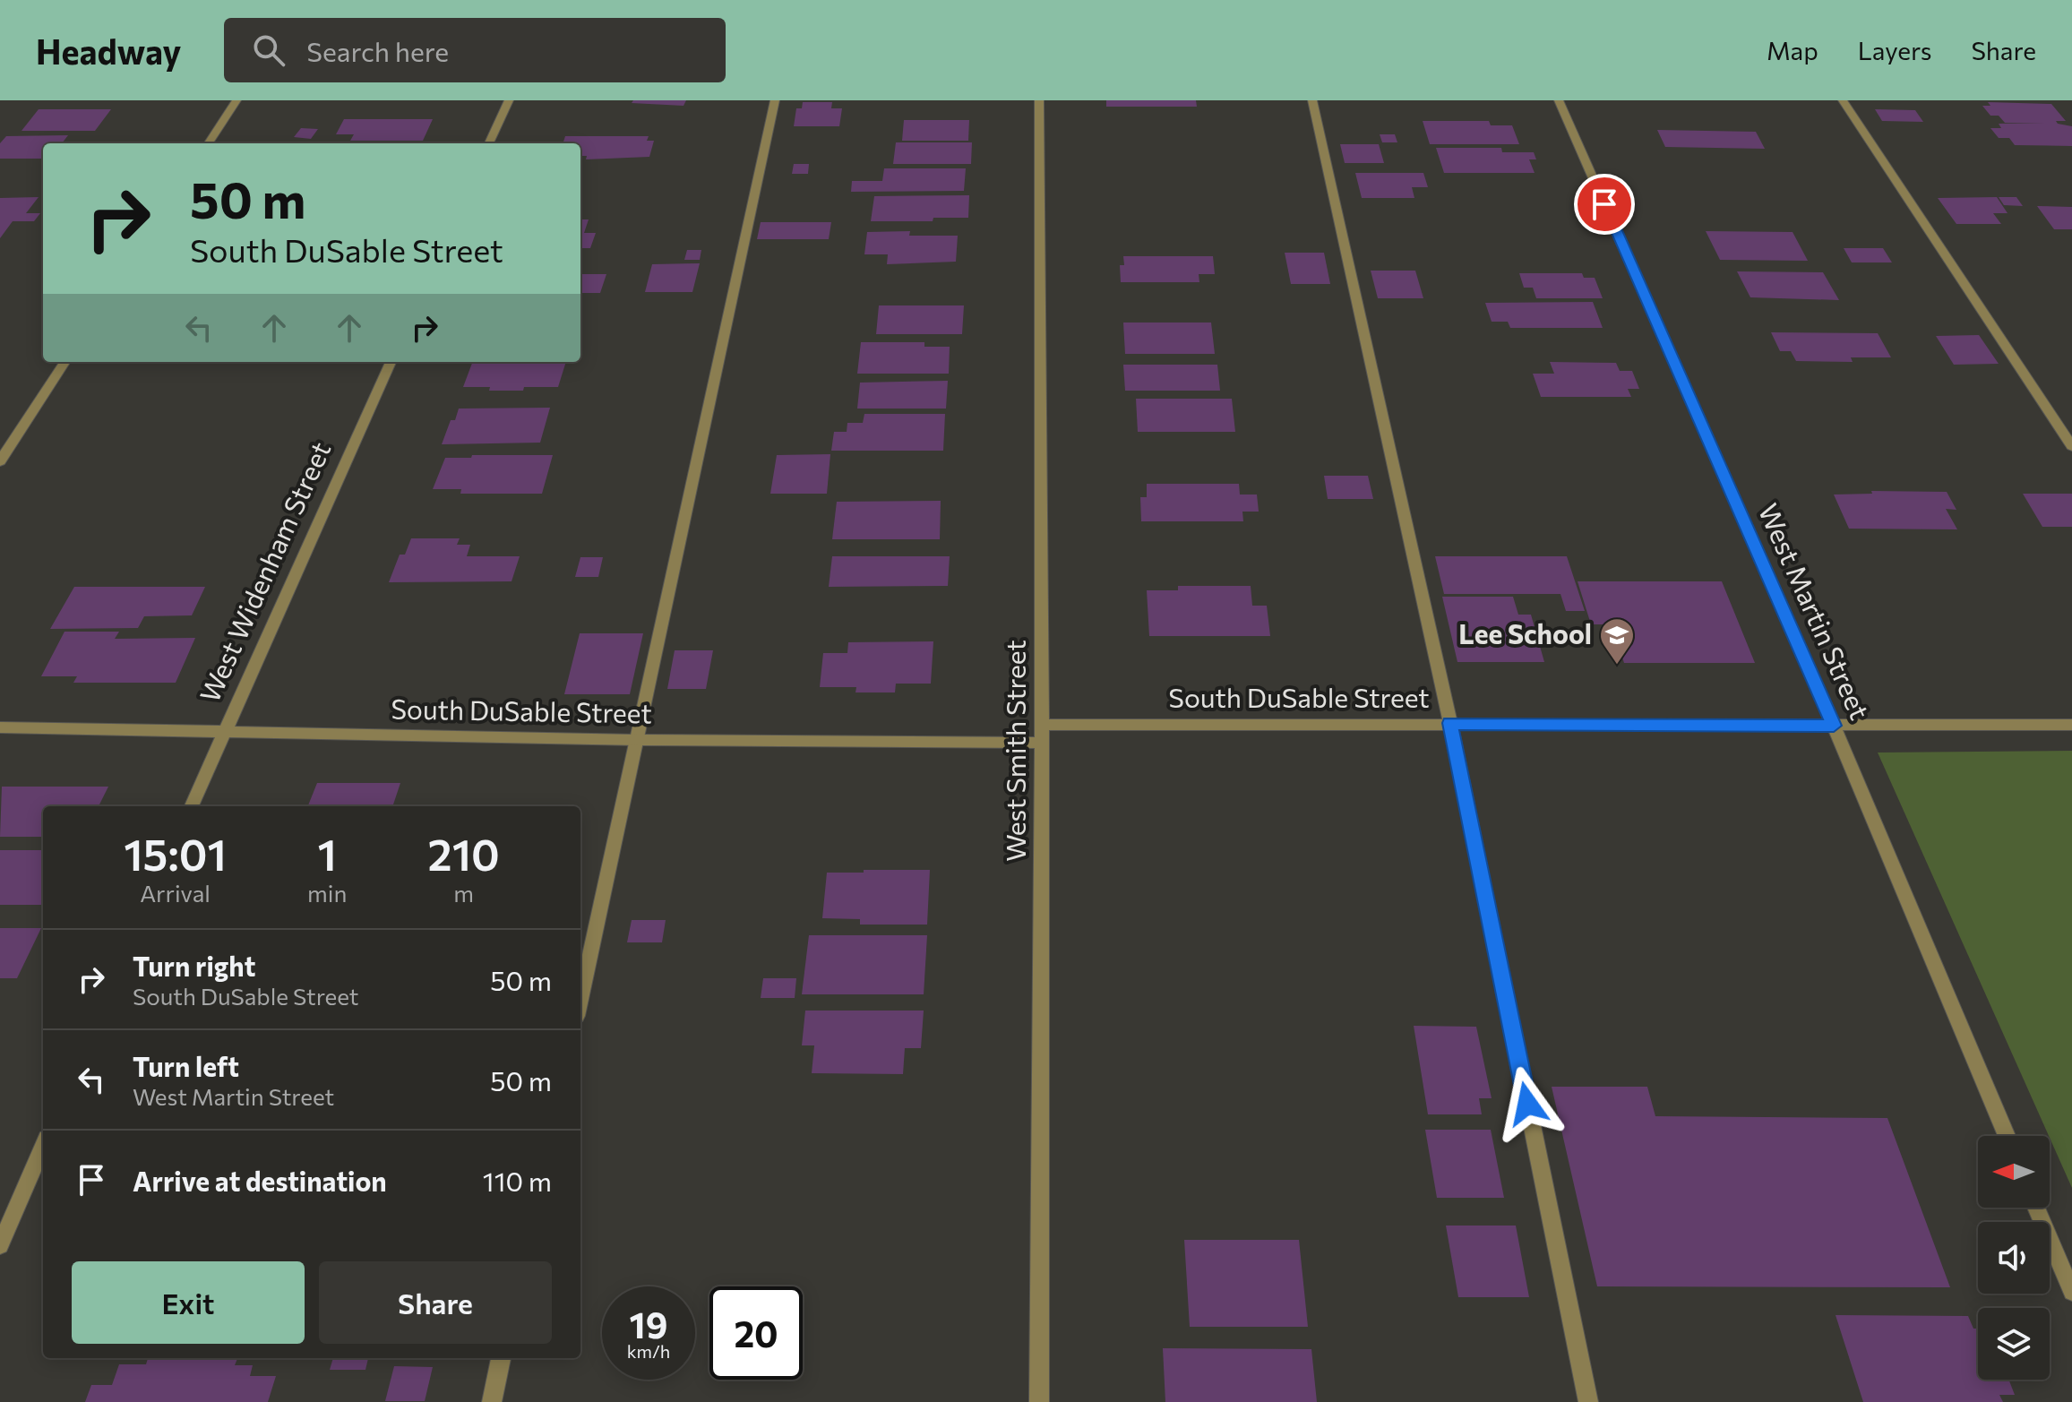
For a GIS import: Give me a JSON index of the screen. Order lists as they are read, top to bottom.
{
  "streets": {
    "street": [
      "West Widenham Street",
      "West Martin Street",
      "South DuSable Street",
      "West Smith Street"
    ]
  },
  "crossings": [
    ["West Widenham Street", "South DuSable Street"],
    ["West Martin Street", "South DuSable Street"],
    ["South DuSable Street", "West Smith Street"]
  ],
  "places": {
    "school or university": ["Lee School"]
  },
  "north": "left",
  "page": {
    "header": "Headway",
    "search": "Search here",
    "nav": ["Map", "Layers", "Share"],
    "turn": ["50 m", "South DuSable Street"],
    "eta": [
      "15:01",
      "Arrival",
      "1",
      "min",
      "210",
      "m"
    ],
    "list": [
      {
        "name": "Turn right",
        "note": "South DuSable Street",
        "value": "50 m"
      },
      {
        "name": "Turn left",
        "note": "West Martin Street",
        "value": "50 m"
      },
      {
        "name": "Arrive at destination",
        "value": "110 m"
      }
    ],
    "buttons": ["Exit", "Share"],
    "speed": "19 km/h",
    "limit": "20"
  }
}
